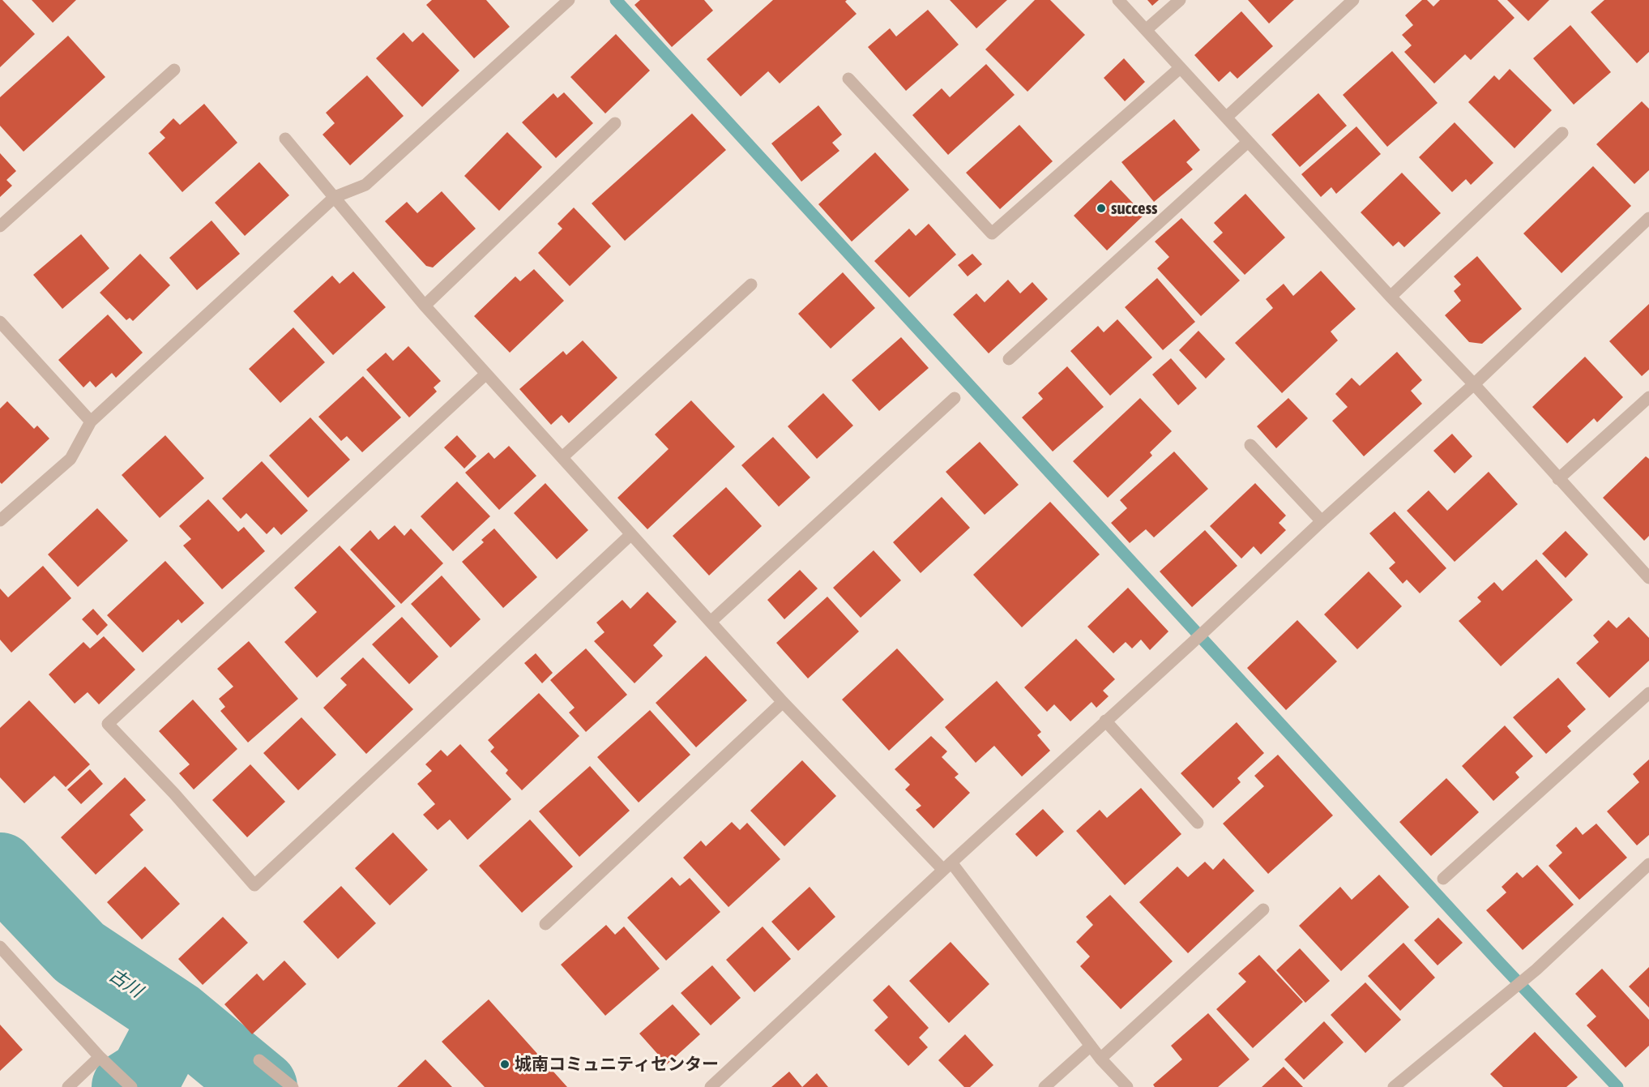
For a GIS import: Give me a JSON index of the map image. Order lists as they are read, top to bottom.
{
  "water": ["古川"],
  "places": ["success", "城南コミュニティセンター"]
}
